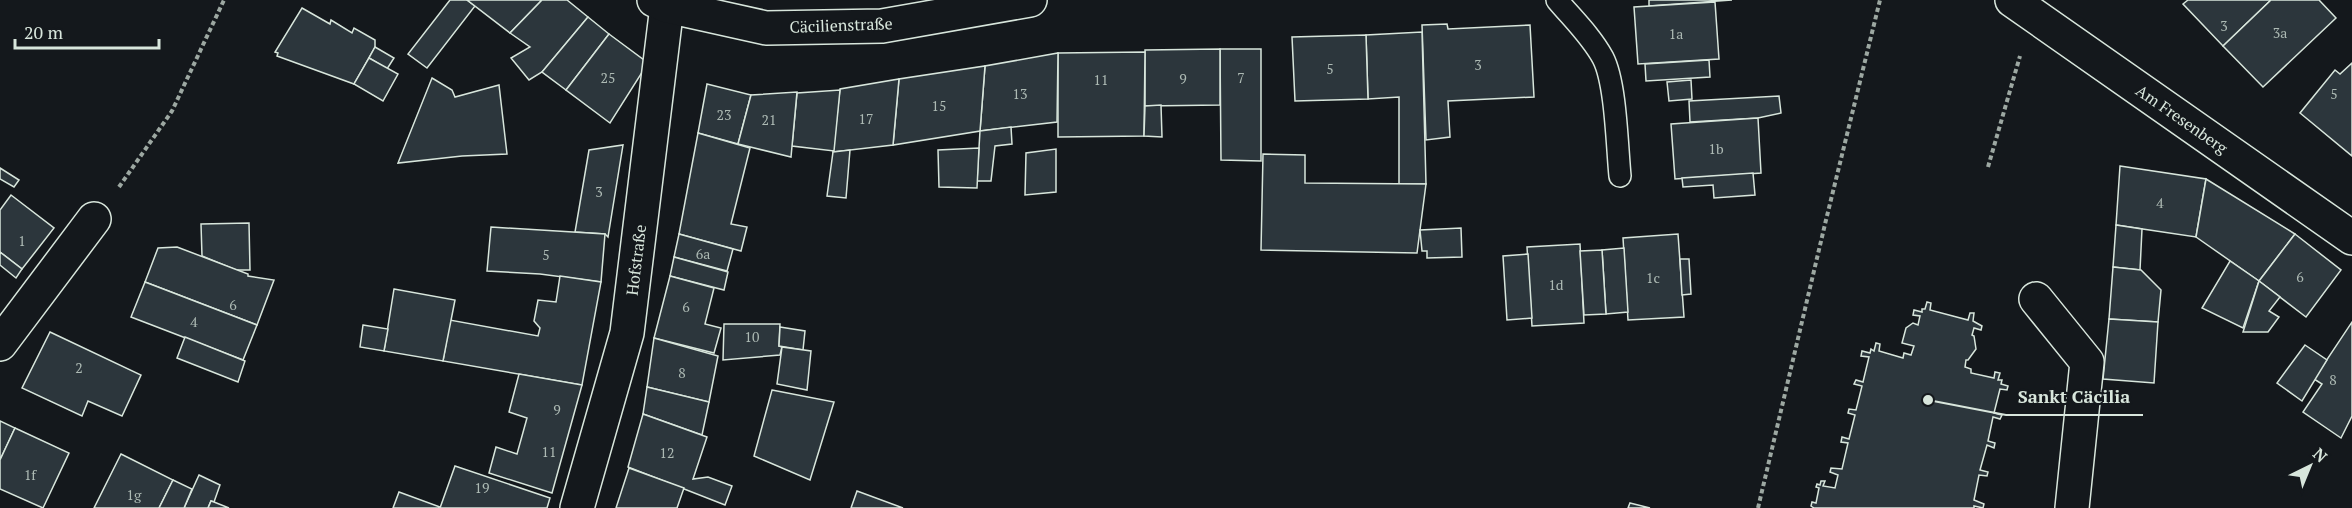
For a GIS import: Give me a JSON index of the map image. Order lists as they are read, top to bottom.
{
  "streets": {
    "street": ["Cäcilienstraße", "Am Fresenberg", "Hofstraße"]
  },
  "crossings": [
    ["Cäcilienstraße", "Hofstraße"]
  ],
  "places": ["Sankt Cäcilia"],
  "house_numbers": [
    "3",
    "3a",
    "1a",
    "3",
    "5",
    "25",
    "7",
    "9",
    "11",
    "13",
    "5",
    "15",
    "23",
    "17",
    "21",
    "1b",
    "3",
    "4",
    "1",
    "6a",
    "5",
    "6",
    "1c",
    "1d",
    "6",
    "6",
    "4",
    "10",
    "2",
    "8",
    "8",
    "9",
    "11",
    "12",
    "1f",
    "19",
    "1g"
  ],
  "scale_bar": "20 m",
  "north": "top right"
}
